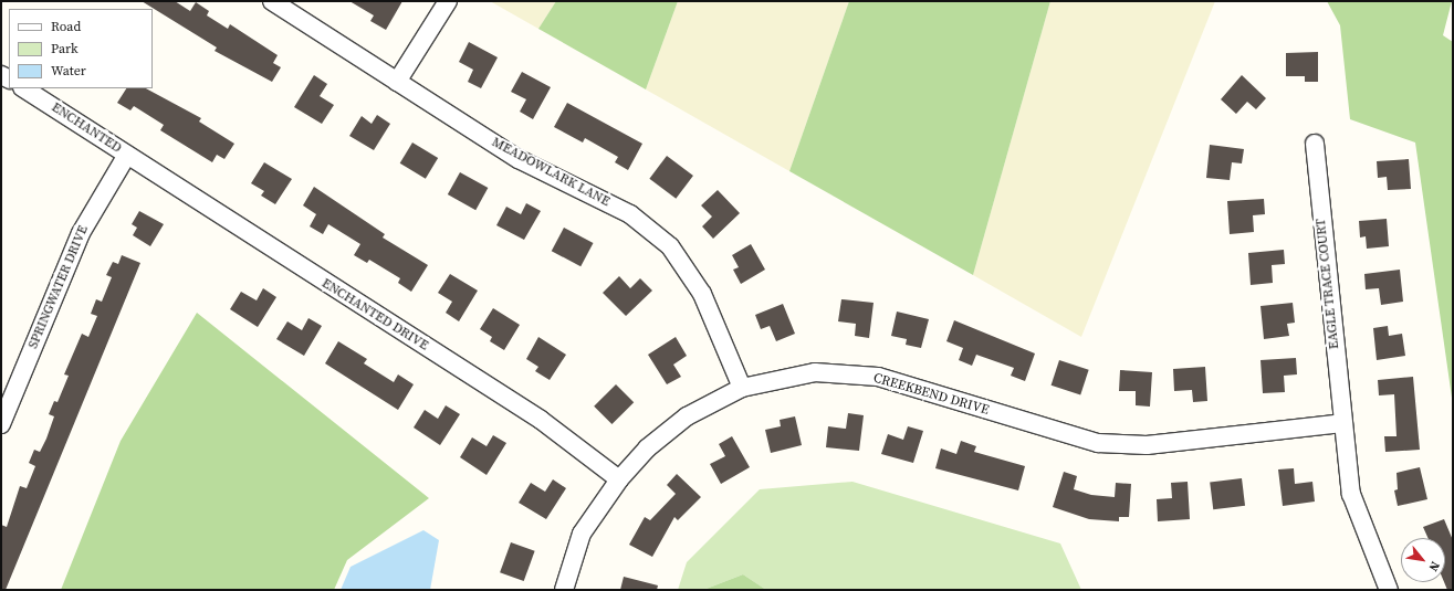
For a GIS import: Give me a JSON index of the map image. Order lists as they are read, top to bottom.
{
  "streets": {
    "street": [
      "ENCHANTED",
      "MEADOWLARK LANE",
      "EAGLE TRACE COURT",
      "SPRINGWATER DRIVE",
      "ENCHANTED DRIVE",
      "CREEKBEND DRIVE"
    ]
  },
  "crossings": [
    ["ENCHANTED", "SPRINGWATER DRIVE"],
    ["ENCHANTED", "ENCHANTED DRIVE"],
    ["MEADOWLARK LANE", "CREEKBEND DRIVE"],
    ["EAGLE TRACE COURT", "CREEKBEND DRIVE"],
    ["SPRINGWATER DRIVE", "ENCHANTED DRIVE"],
    ["ENCHANTED DRIVE", "CREEKBEND DRIVE"]
  ],
  "legend": ["Road", "Park", "Water"],
  "north": "bottom right"
}
